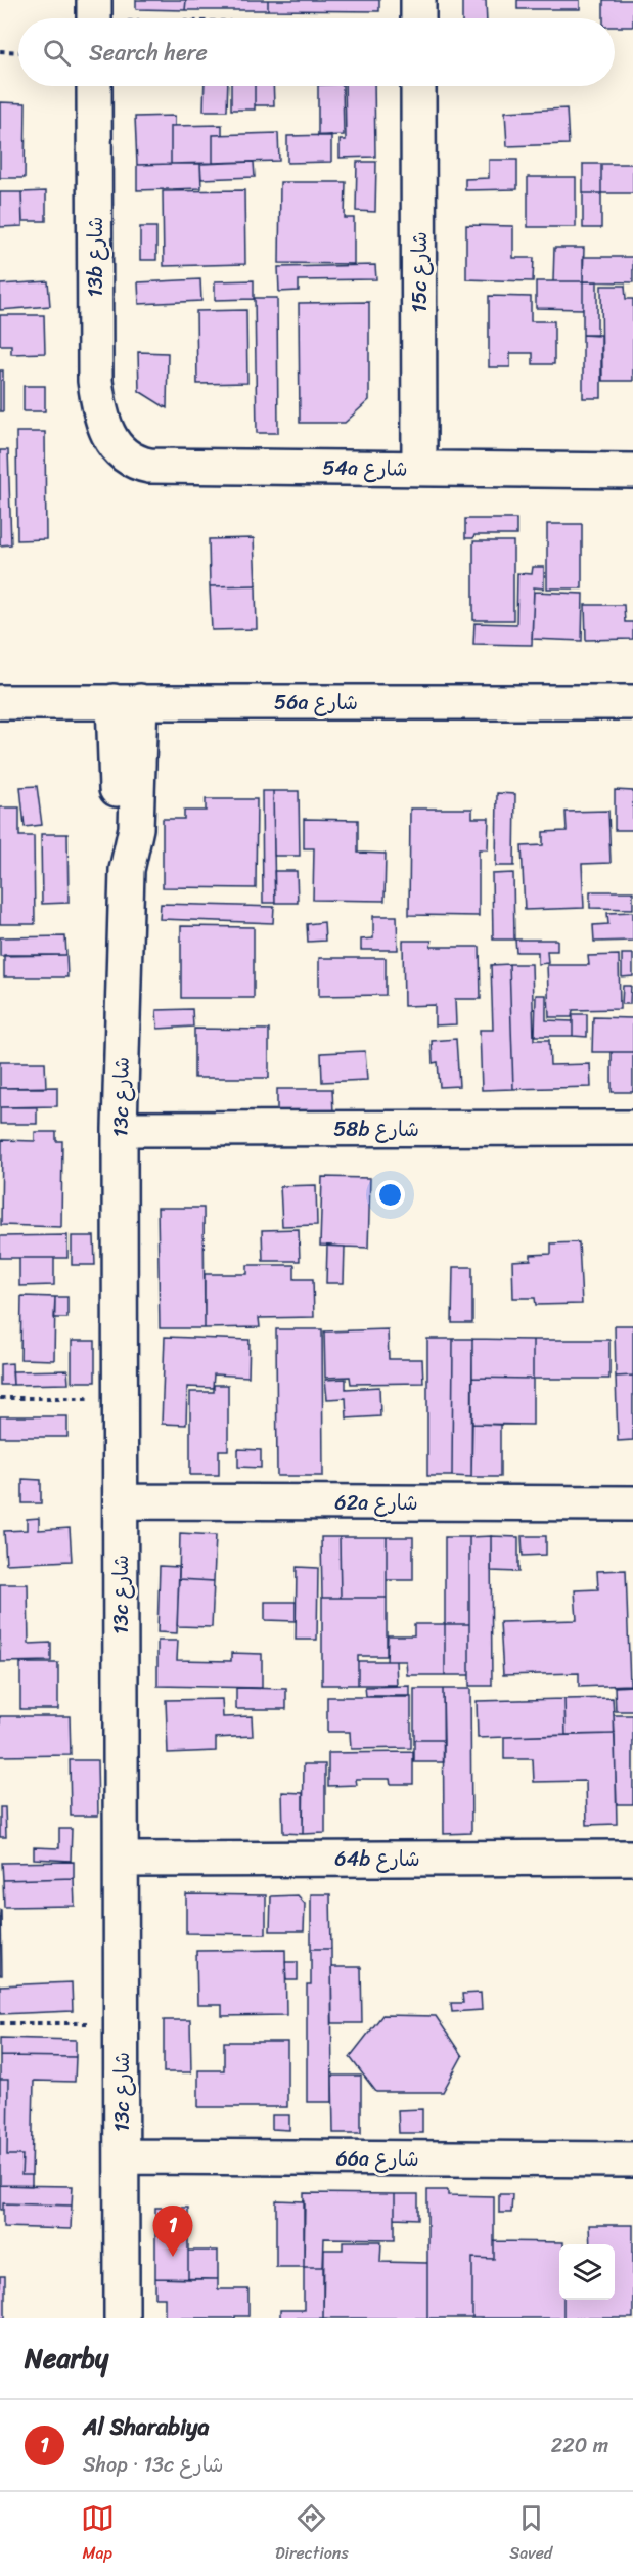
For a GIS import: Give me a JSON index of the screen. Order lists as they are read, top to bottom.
{
  "streets": {
    "street": [
      "13b شارع",
      "15c شارع",
      "54a شارع",
      "56a شارع",
      "13c شارع",
      "58b شارع",
      "62a شارع",
      "64b شارع",
      "66a شارع"
    ]
  },
  "crossings": [
    ["13b شارع", "54a شارع"],
    ["15c شارع", "54a شارع"],
    ["56a شارع", "13c شارع"],
    ["13c شارع", "58b شارع"],
    ["13c شارع", "62a شارع"],
    ["13c شارع", "64b شارع"],
    ["13c شارع", "66a شارع"]
  ],
  "page": {
    "search": "Search here",
    "pins": "1",
    "heading": "Nearby",
    "list": [
      {
        "mark": "1",
        "name": "Al Sharabiya",
        "note": "Shop · 13c شارع",
        "value": "220 m"
      }
    ],
    "nav": ["Map", "Directions", "Saved"]
  }
}
